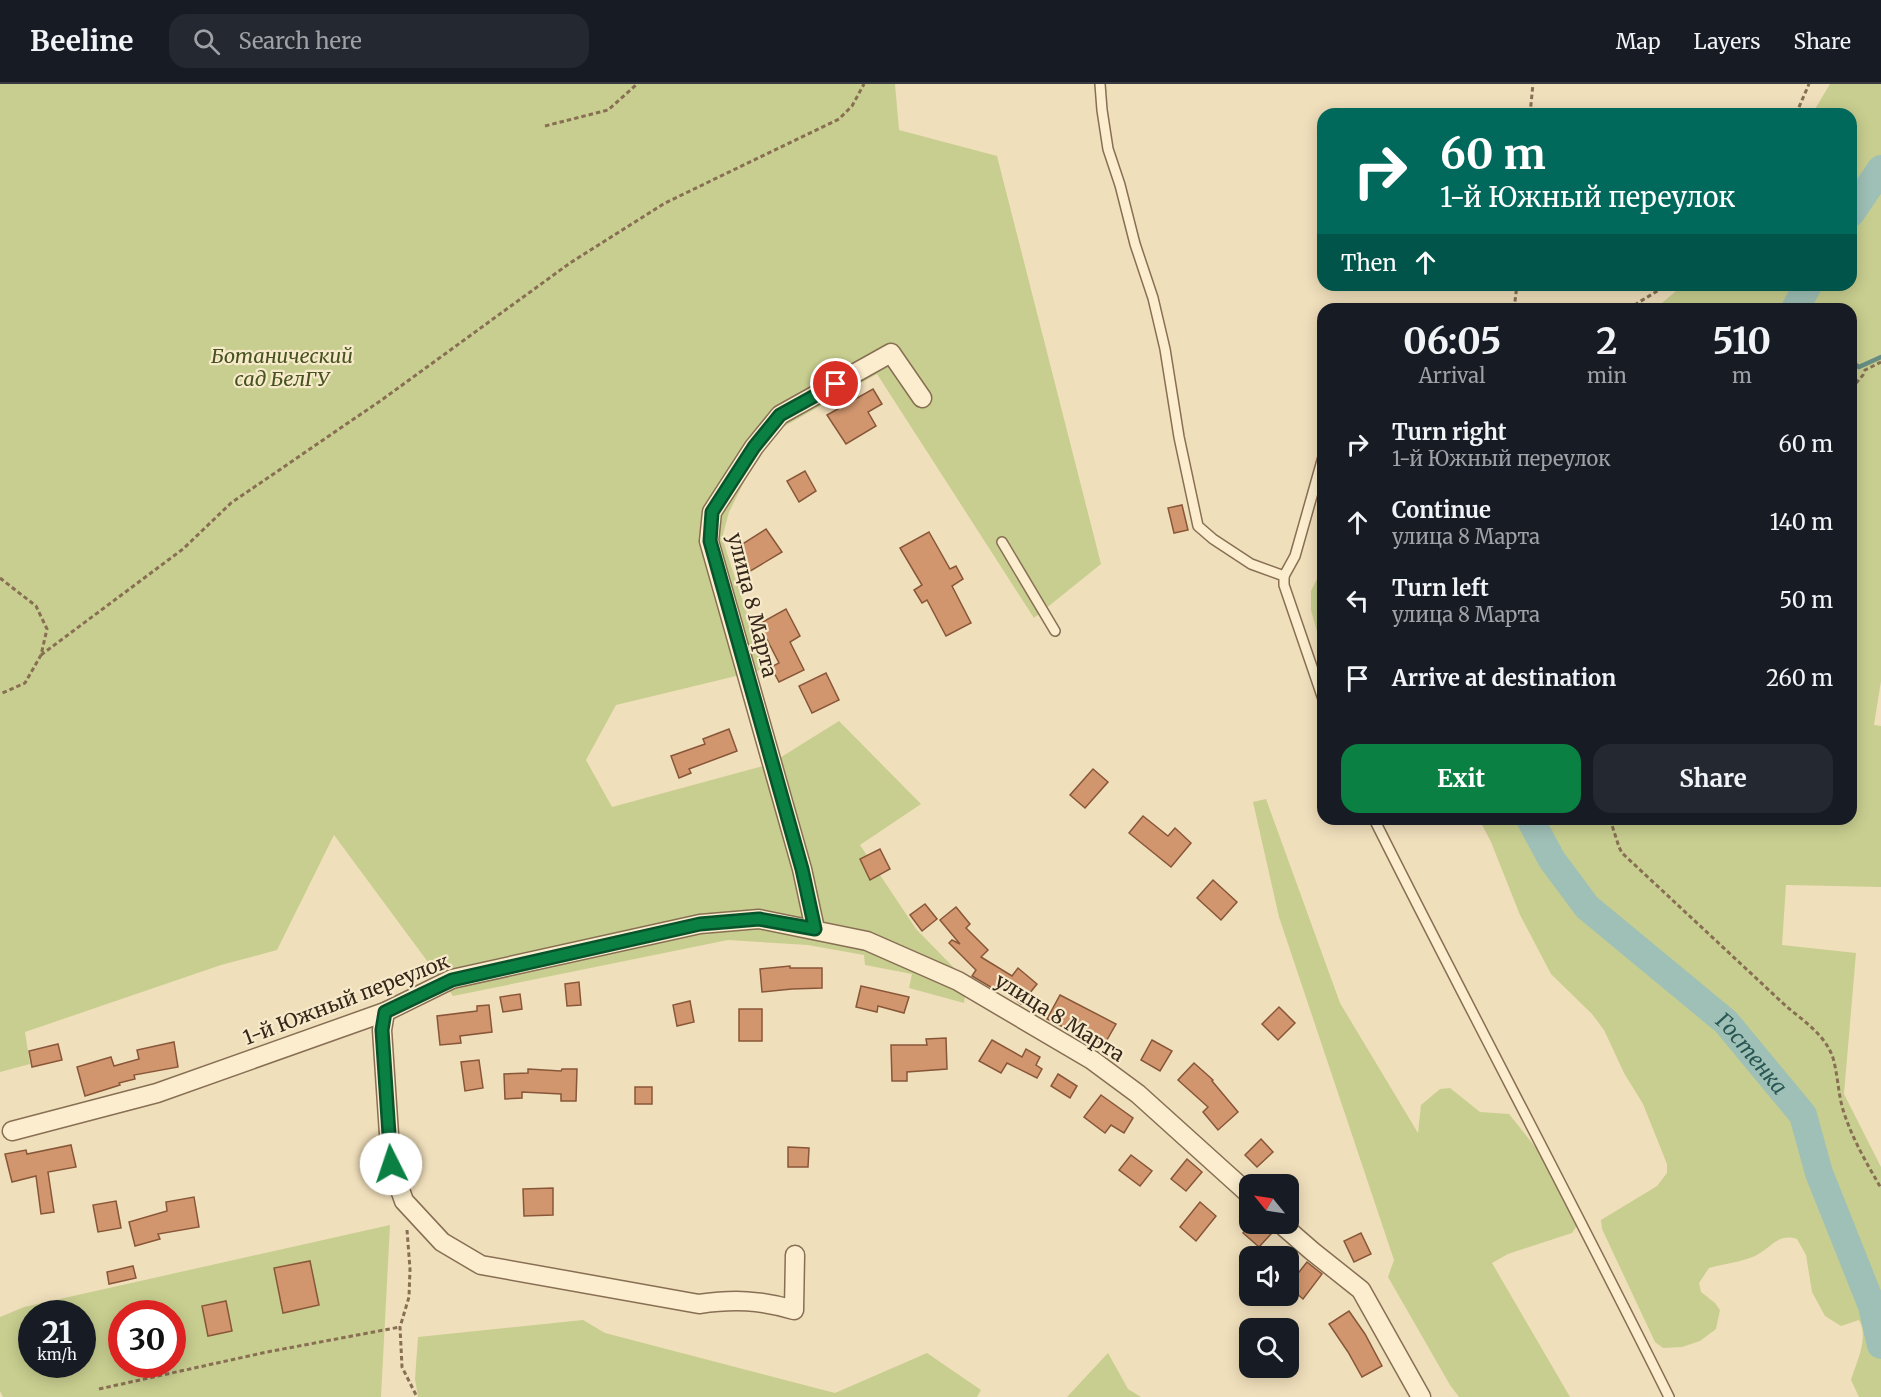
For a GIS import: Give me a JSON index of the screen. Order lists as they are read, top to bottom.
{
  "streets": {
    "street": ["улица 8 Марта", "1-й Южный переулок"]
  },
  "crossings": [
    ["улица 8 Марта", "1-й Южный переулок"]
  ],
  "water": ["Гостенка"],
  "parks": ["Ботанический сад БелГУ"],
  "north": "top left",
  "page": {
    "header": "Beeline",
    "search": "Search here",
    "nav": ["Map", "Layers", "Share"],
    "turn": ["60 m", "1-й Южный переулок"],
    "then": "Then",
    "eta": [
      "06:05",
      "Arrival",
      "2",
      "min",
      "510",
      "m"
    ],
    "list": [
      {
        "name": "Turn right",
        "note": "1-й Южный переулок",
        "value": "60 m"
      },
      {
        "name": "Continue",
        "note": "улица 8 Марта",
        "value": "140 m"
      },
      {
        "name": "Turn left",
        "note": "улица 8 Марта",
        "value": "50 m"
      },
      {
        "name": "Arrive at destination",
        "value": "260 m"
      }
    ],
    "buttons": ["Exit", "Share"],
    "speed": "21 km/h",
    "limit": "30"
  }
}
